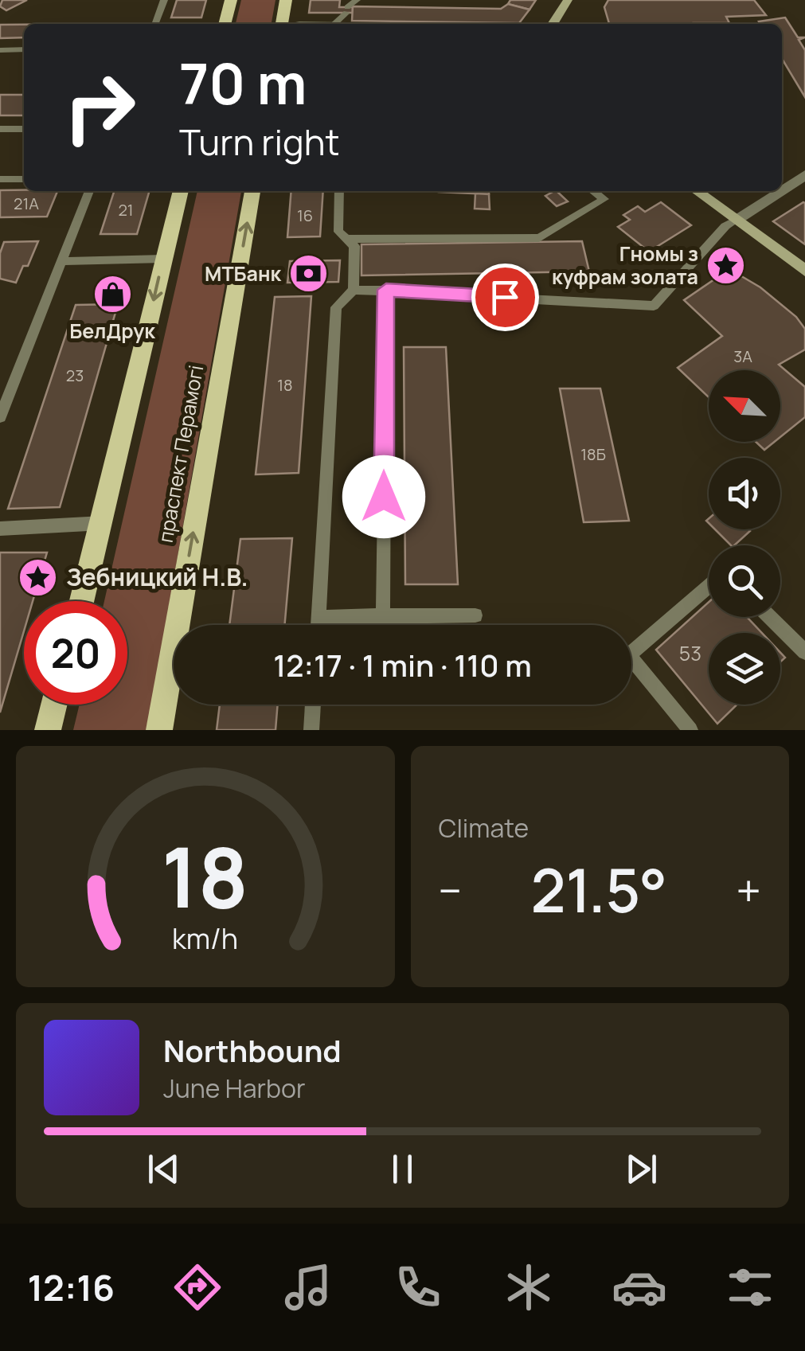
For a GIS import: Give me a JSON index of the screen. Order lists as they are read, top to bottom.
{
  "streets": {
    "main road": ["праспект Перамогі"]
  },
  "places": {
    "place": ["Гномы з куфрам золата", "Зебницкий Н.В."],
    "bank": ["МТБанк"],
    "shop": ["БелДрук"]
  },
  "house_numbers": [
    "21А",
    "21",
    "16",
    "3А",
    "23",
    "18",
    "18Б",
    "53"
  ],
  "north": "top left",
  "page": {
    "turn": ["70 m", "Turn right"],
    "limit": "20",
    "trip": "12:17 · 1 min · 110 m",
    "tile": "Climate",
    "heat": ["−", "21.5°", "+"],
    "song": ["Northbound", "June Harbor"],
    "tabs": "12:16",
    "gauge": ["18", "km/h"]
  }
}
